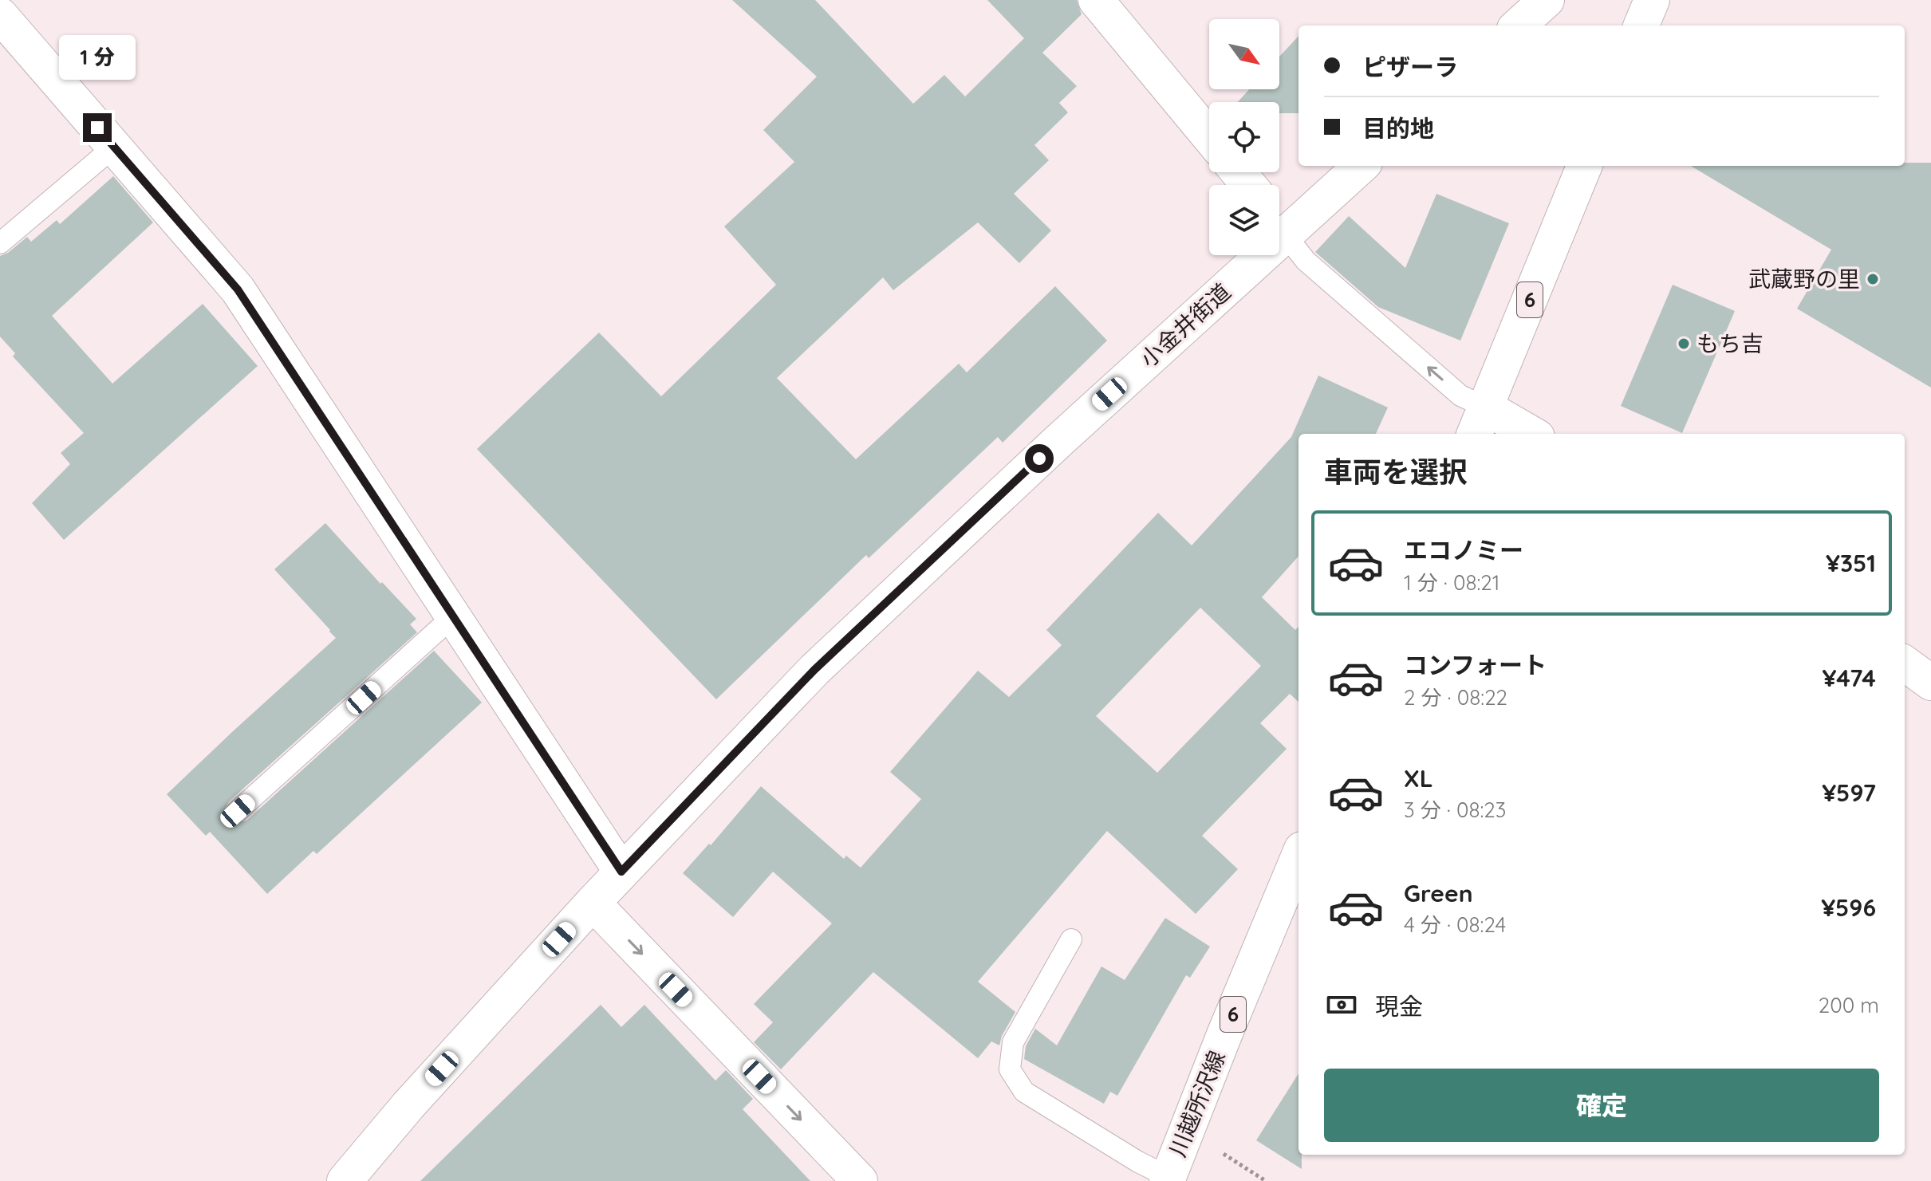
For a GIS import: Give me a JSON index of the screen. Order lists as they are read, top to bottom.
{
  "streets": {
    "street": ["6", "小金井街道", "川越所沢線"]
  },
  "places": ["武蔵野の里", "もち吉"],
  "north": "bottom right",
  "page": {
    "banner": ["ピザーラ", "目的地"],
    "bubble": "1 分",
    "heading": "車両を選択",
    "list": [
      {
        "name": "エコノミー",
        "note": "1 分 · 08:21",
        "value": "¥351"
      },
      {
        "name": "コンフォート",
        "note": "2 分 · 08:22",
        "value": "¥474"
      },
      {
        "name": "XL",
        "note": "3 分 · 08:23",
        "value": "¥597"
      },
      {
        "name": "Green",
        "note": "4 分 · 08:24",
        "value": "¥596"
      }
    ],
    "pay": ["現金", "200 m"],
    "buttons": "確定"
  }
}
